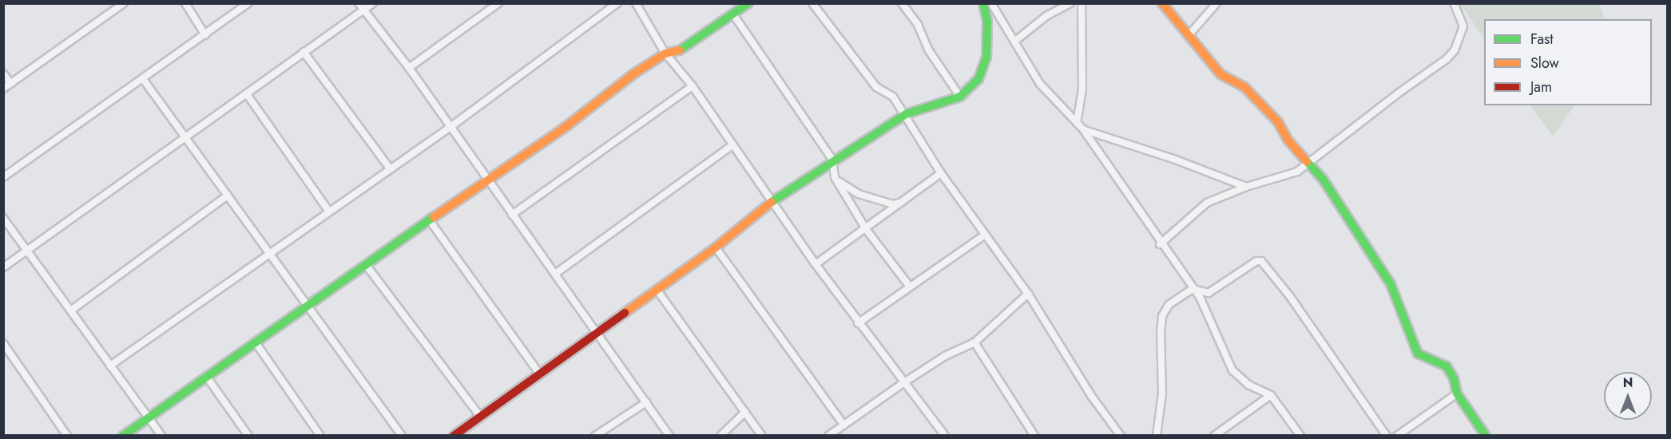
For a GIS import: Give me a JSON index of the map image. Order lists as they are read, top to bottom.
{
  "legend": ["Fast", "Slow", "Jam"],
  "north": "top"
}
